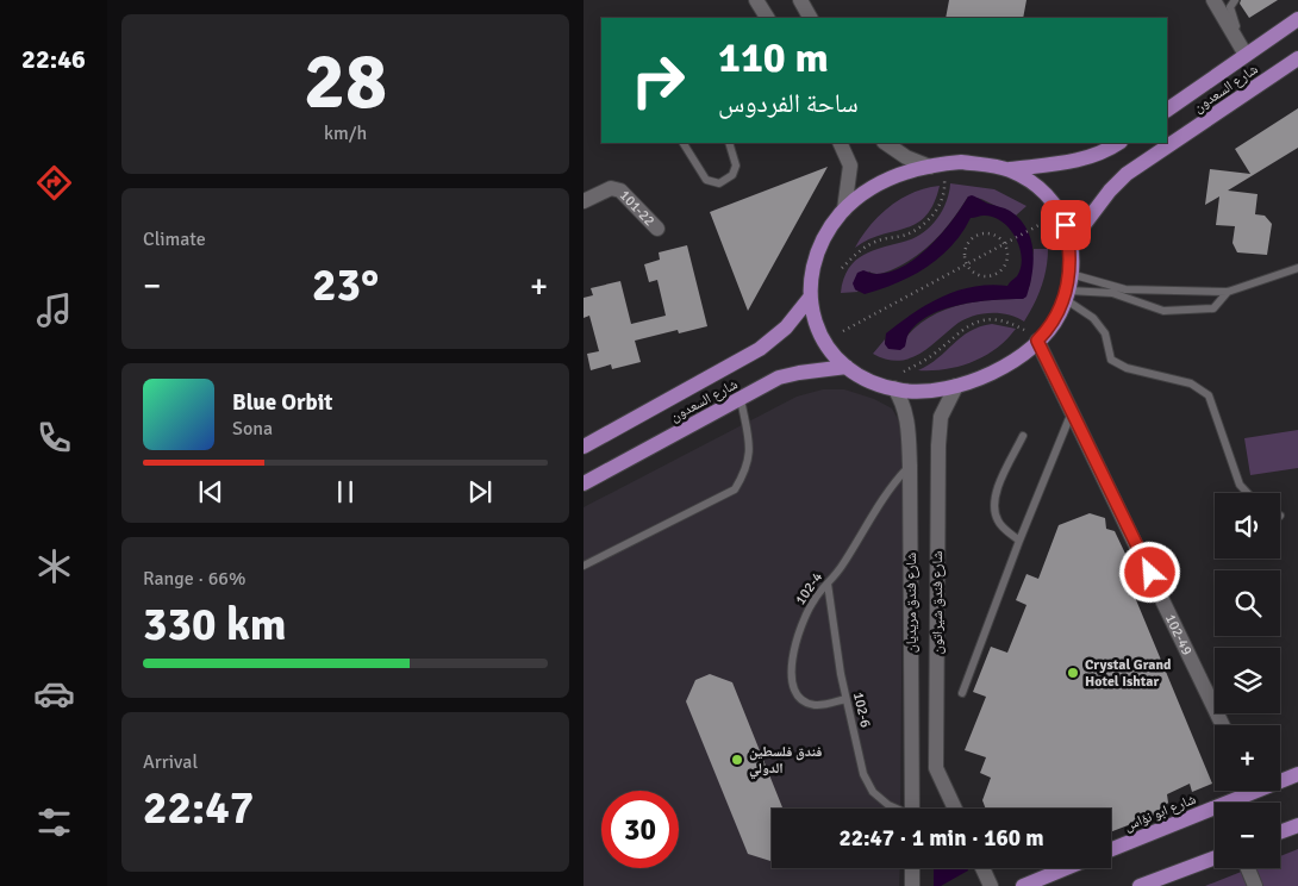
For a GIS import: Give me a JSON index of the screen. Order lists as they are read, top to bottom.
{
  "streets": {
    "main road": ["شارع السعدون", "شارع ابو نؤاس"],
    "street": [
      "101-22",
      "شارع فندق مريديان",
      "شارع فندق شيراتون",
      "102-49"
    ],
    "lane": ["102-4", "102-6"]
  },
  "crossings": [
    ["102-4", "شارع فندق مريديان"],
    ["102-4", "102-6"]
  ],
  "places": ["Crystal Grand Hotel Ishtar", "فندق فلسطين الدولي"],
  "page": {
    "tabs": "22:46",
    "tile": [
      ["28", "km/h"],
      "Climate",
      ["Range · 66%", "330 km"],
      ["Arrival", "22:47"]
    ],
    "turn": ["110 m", "ساحة الفردوس"],
    "heat": ["−", "23°", "+"],
    "song": ["Blue Orbit", "Sona"],
    "map_buttons": ["+", "−"],
    "limit": "30",
    "trip": "22:47 · 1 min · 160 m"
  }
}
